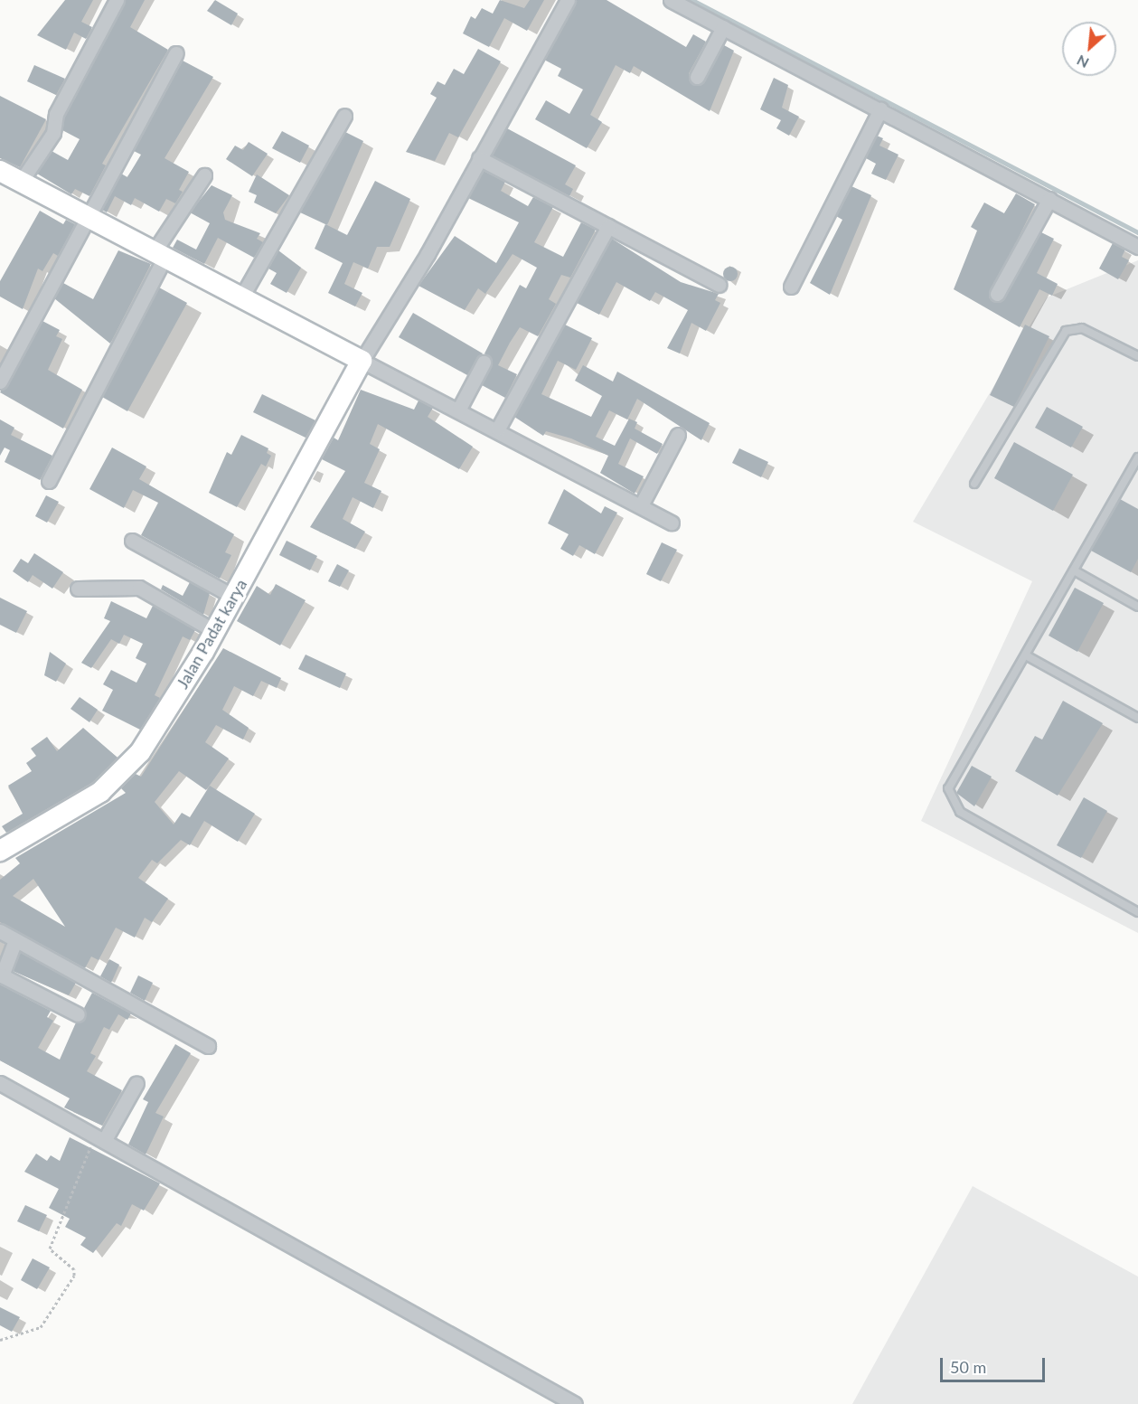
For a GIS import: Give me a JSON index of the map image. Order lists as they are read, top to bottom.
{
  "streets": {
    "main road": ["Jalan Padat karya"]
  },
  "scale_bar": "50 m",
  "north": "bottom left"
}
